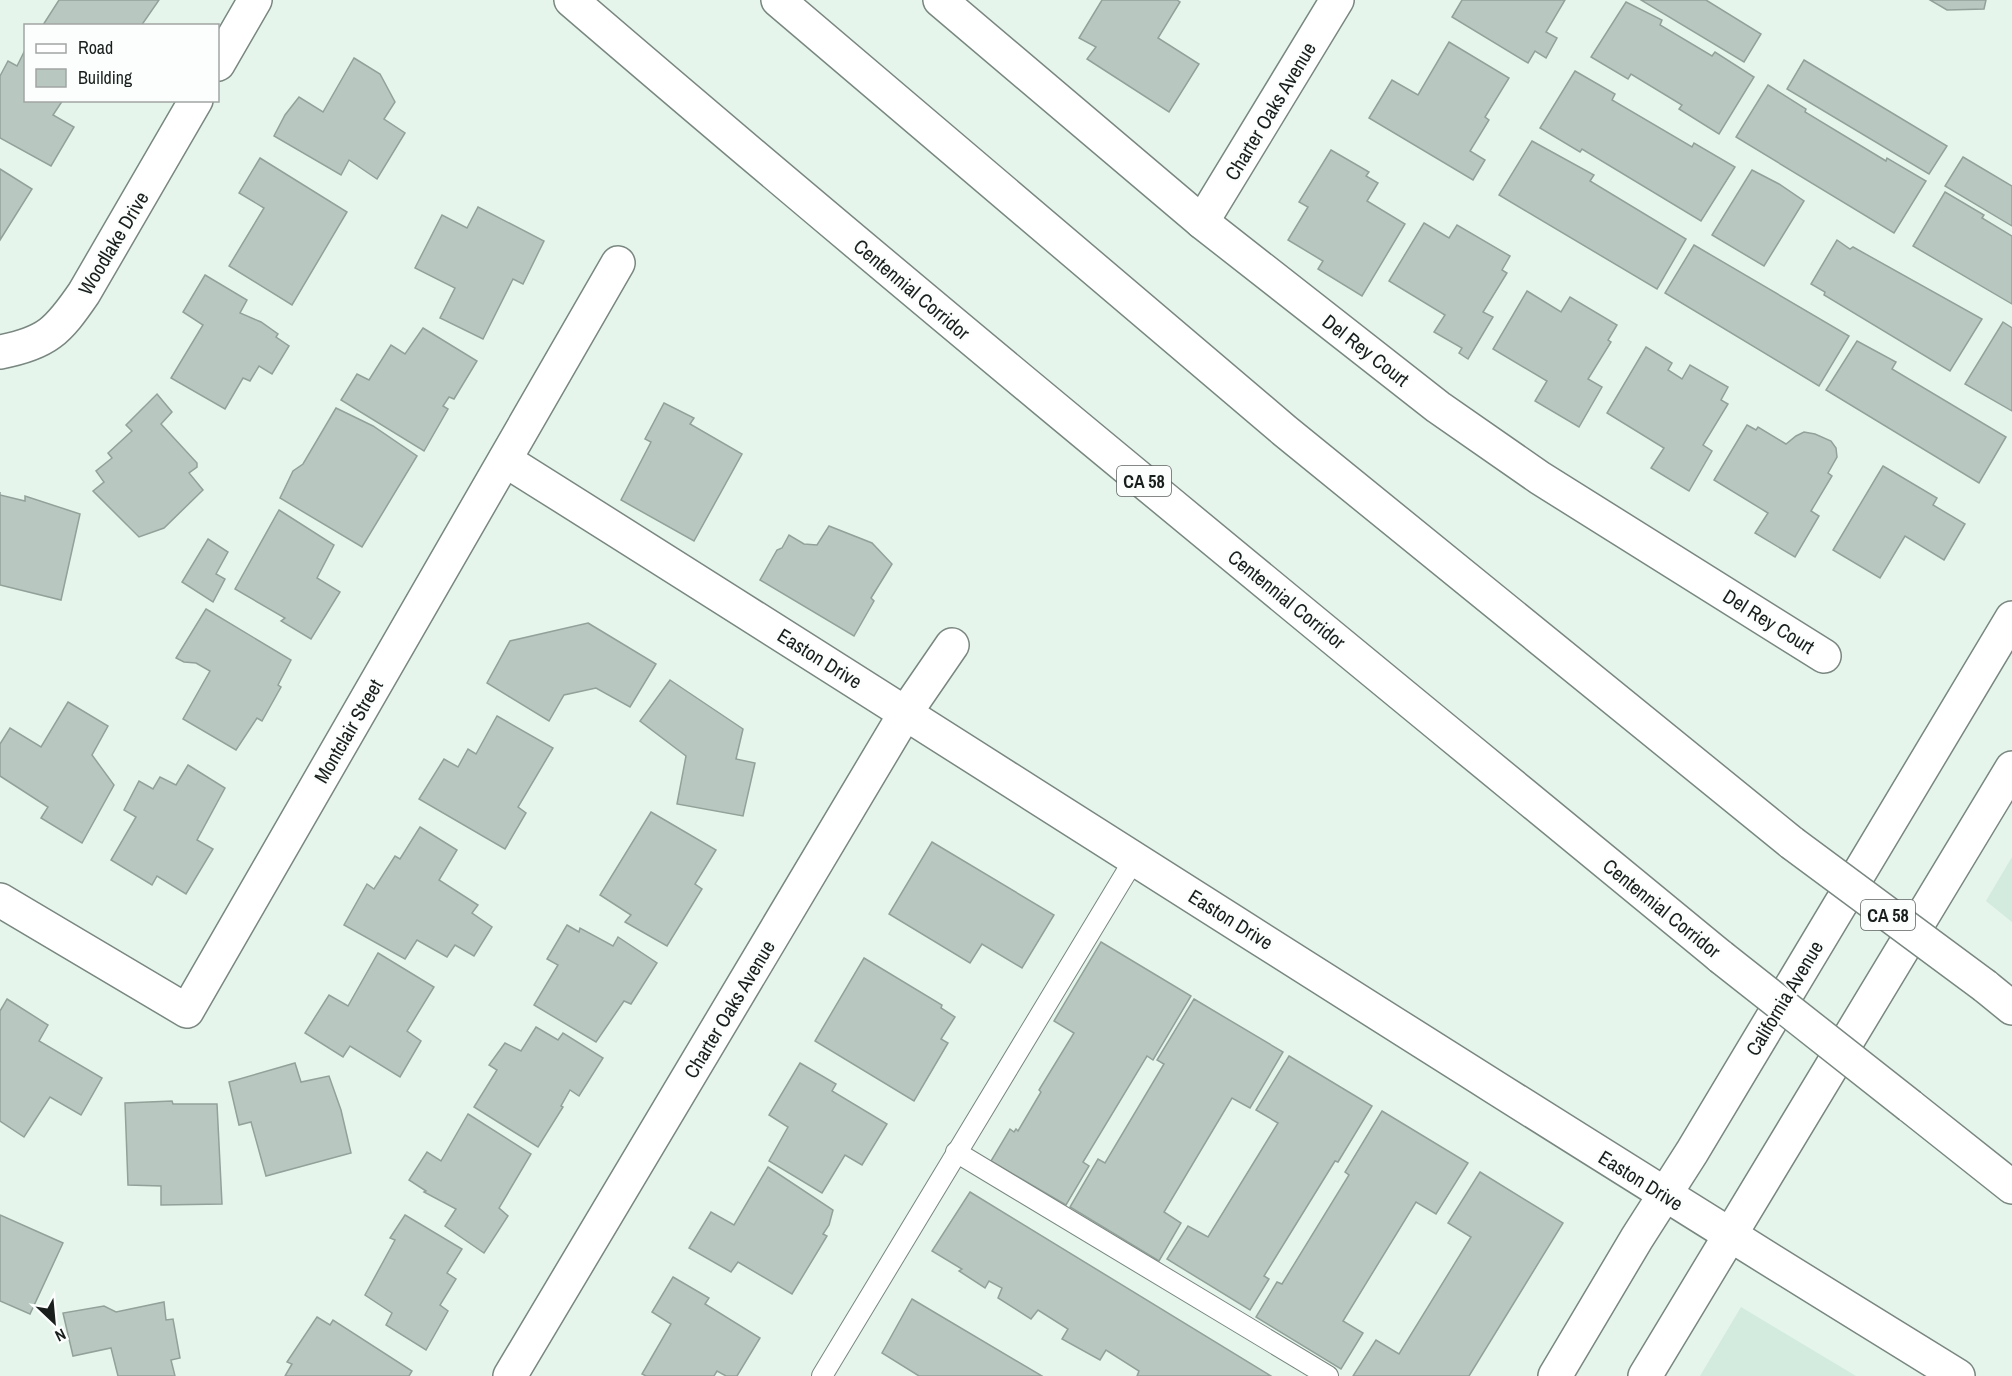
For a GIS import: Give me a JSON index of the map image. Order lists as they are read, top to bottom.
{
  "streets": {
    "main road": [
      "Charter Oaks Avenue",
      "Woodlake Drive",
      "Centennial Corridor",
      "Del Rey Court",
      "CA 58",
      "Easton Drive",
      "Montclair Street",
      "California Avenue"
    ]
  },
  "crossings": [
    ["Charter Oaks Avenue", "Del Rey Court"],
    ["Charter Oaks Avenue", "Easton Drive"],
    ["Easton Drive", "Montclair Street"],
    ["Easton Drive", "California Avenue"]
  ],
  "legend": ["Road", "Building"],
  "north": "bottom right"
}
